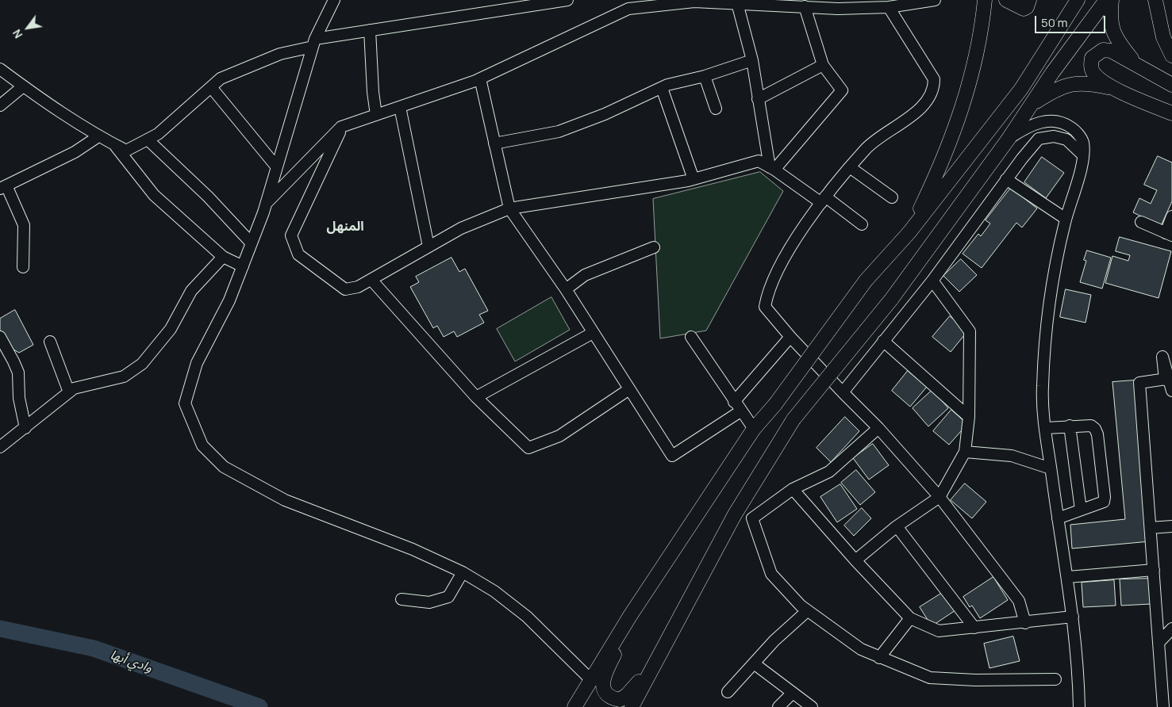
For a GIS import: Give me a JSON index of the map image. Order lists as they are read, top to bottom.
{
  "districts": ["المنهل"],
  "water": ["وادي أبها"],
  "scale_bar": "50 m",
  "north": "bottom left"
}
